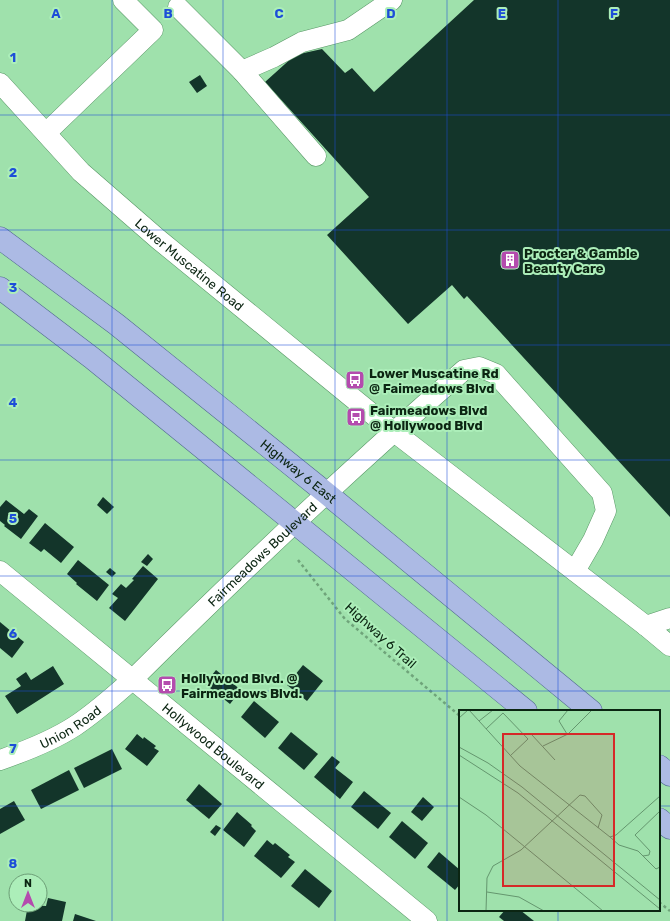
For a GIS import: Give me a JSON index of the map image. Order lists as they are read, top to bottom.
{
  "streets": {
    "main road": ["Highway 6 East"],
    "street": [
      "Lower Muscatine Road",
      "Fairmeadows Boulevard",
      "Union Road",
      "Hollywood Boulevard"
    ],
    "path": ["Highway 6 Trail"]
  },
  "crossings": [
    ["Lower Muscatine Road", "Fairmeadows Boulevard"],
    ["Highway 6 East", "Fairmeadows Boulevard"],
    ["Fairmeadows Boulevard", "Union Road"],
    ["Fairmeadows Boulevard", "Hollywood Boulevard"],
    ["Union Road", "Hollywood Boulevard"]
  ],
  "places": {
    "building": ["Procter & Gamble Beauty Care"],
    "bus stop": ["Lower Muscatine Rd @ Faimeadows Blvd", "Fairmeadows Blvd @ Hollywood Blvd", "Hollywood Blvd. @ Fairmeadows Blvd."]
  },
  "north": "top",
  "grid": {
    "columns": [
      "A",
      "B",
      "C",
      "D",
      "E",
      "F"
    ],
    "rows": [
      "1",
      "2",
      "3",
      "4",
      "5",
      "6",
      "7",
      "8"
    ]
  }
}
